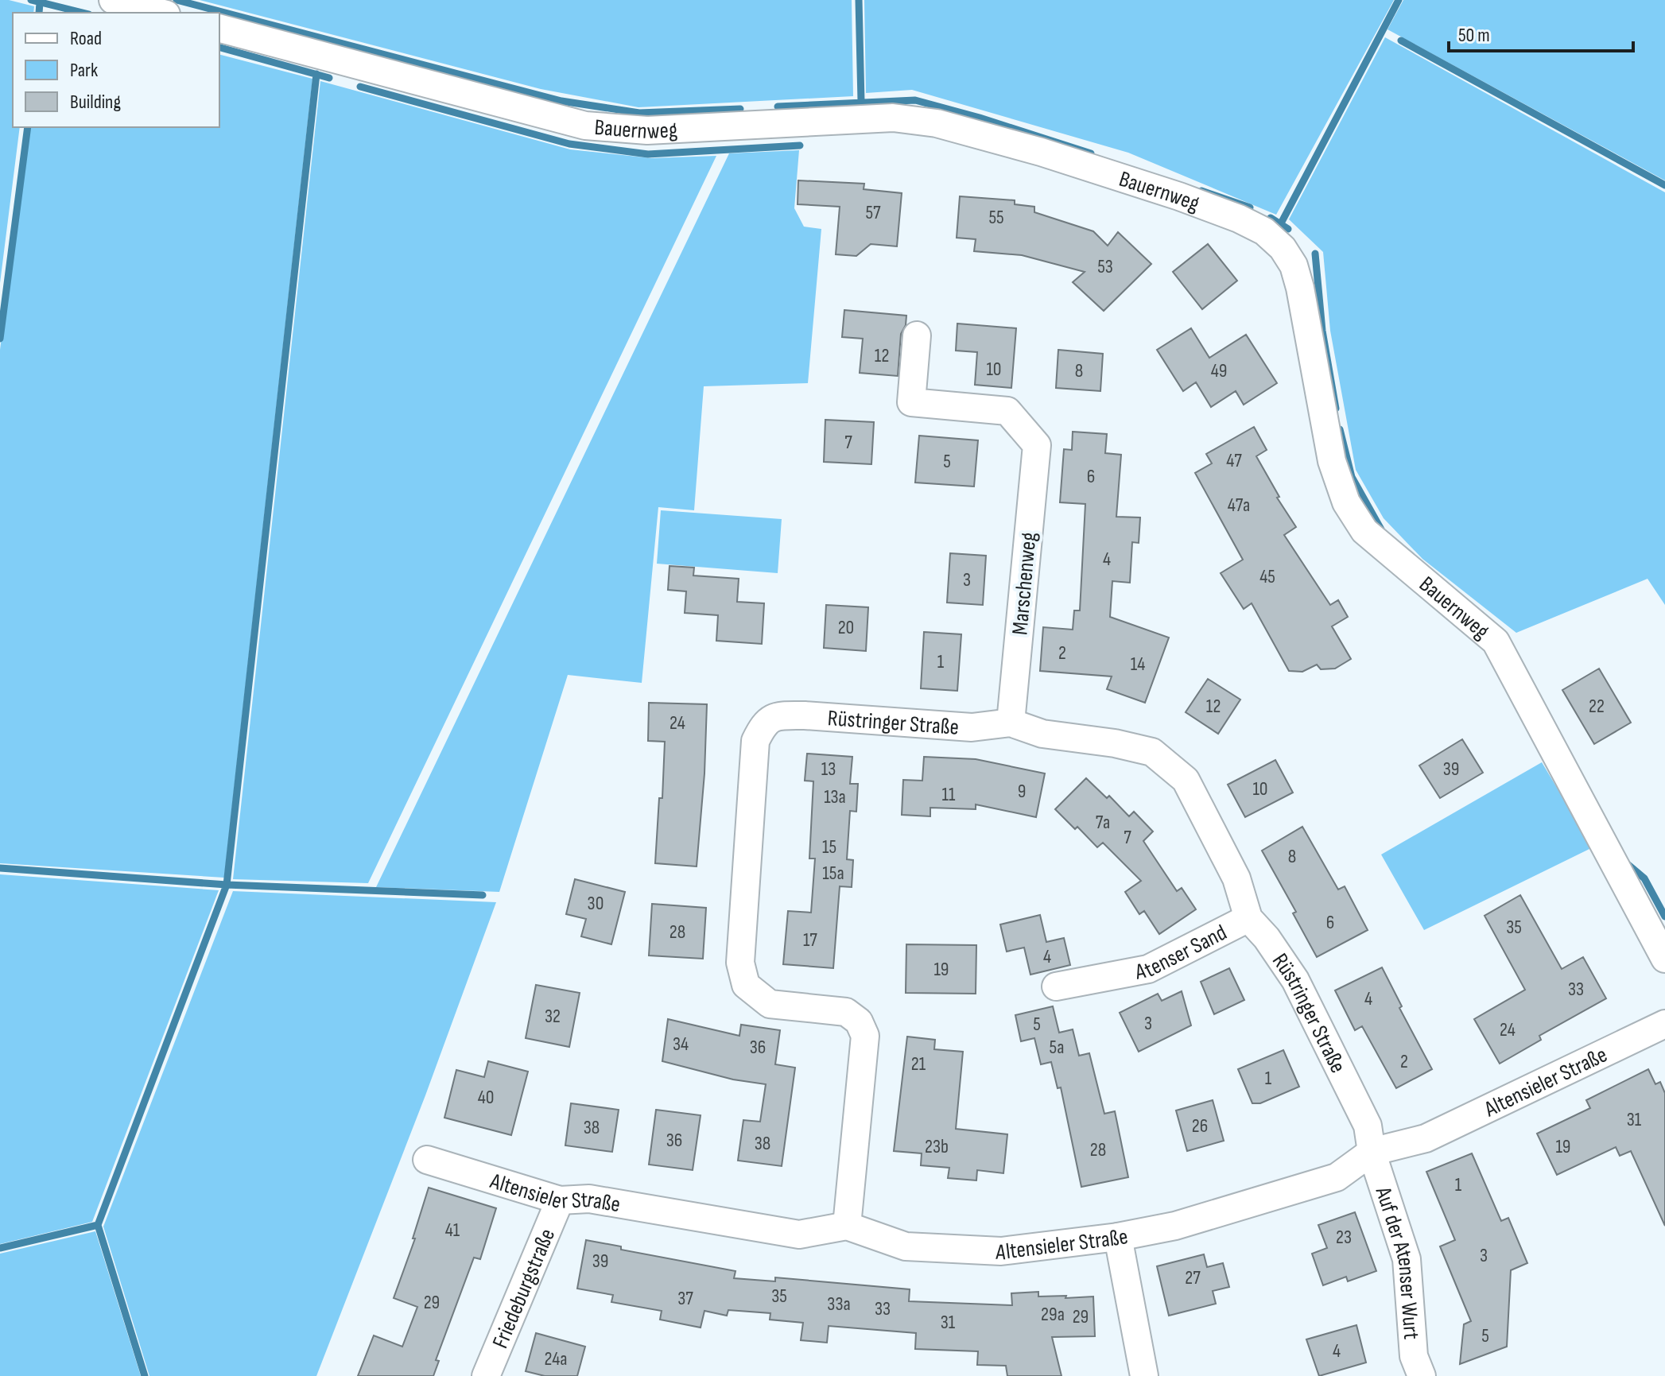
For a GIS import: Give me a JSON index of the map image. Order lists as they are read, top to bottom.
{
  "streets": {
    "street": [
      "Bauernweg",
      "Marschenweg",
      "Rüstringer Straße",
      "Atenser Sand",
      "Altensieler Straße",
      "Auf der Atenser Wurt",
      "Friedeburgstraße"
    ]
  },
  "crossings": [
    ["Marschenweg", "Rüstringer Straße"],
    ["Rüstringer Straße", "Atenser Sand"],
    ["Rüstringer Straße", "Altensieler Straße"],
    ["Rüstringer Straße", "Auf der Atenser Wurt"],
    ["Altensieler Straße", "Auf der Atenser Wurt"],
    ["Altensieler Straße", "Friedeburgstraße"]
  ],
  "house_numbers": [
    "57",
    "55",
    "53",
    "12",
    "10",
    "8",
    "49",
    "7",
    "47",
    "5",
    "6",
    "47a",
    "4",
    "45",
    "3",
    "20",
    "2",
    "1",
    "14",
    "12",
    "22",
    "24",
    "13",
    "39",
    "10",
    "9",
    "11",
    "13a",
    "7a",
    "7",
    "15",
    "8",
    "15a",
    "30",
    "6",
    "35",
    "28",
    "17",
    "4",
    "19",
    "33",
    "4",
    "32",
    "3",
    "5",
    "24",
    "34",
    "36",
    "5a",
    "2",
    "21",
    "1",
    "40",
    "31",
    "26",
    "38",
    "36",
    "38",
    "23b",
    "19",
    "28",
    "1",
    "41",
    "23",
    "3",
    "39",
    "27",
    "35",
    "37",
    "29",
    "33a",
    "33",
    "29a",
    "29",
    "31",
    "5",
    "4",
    "24a"
  ],
  "legend": ["Road", "Park", "Building"],
  "scale_bar": "50 m"
}
